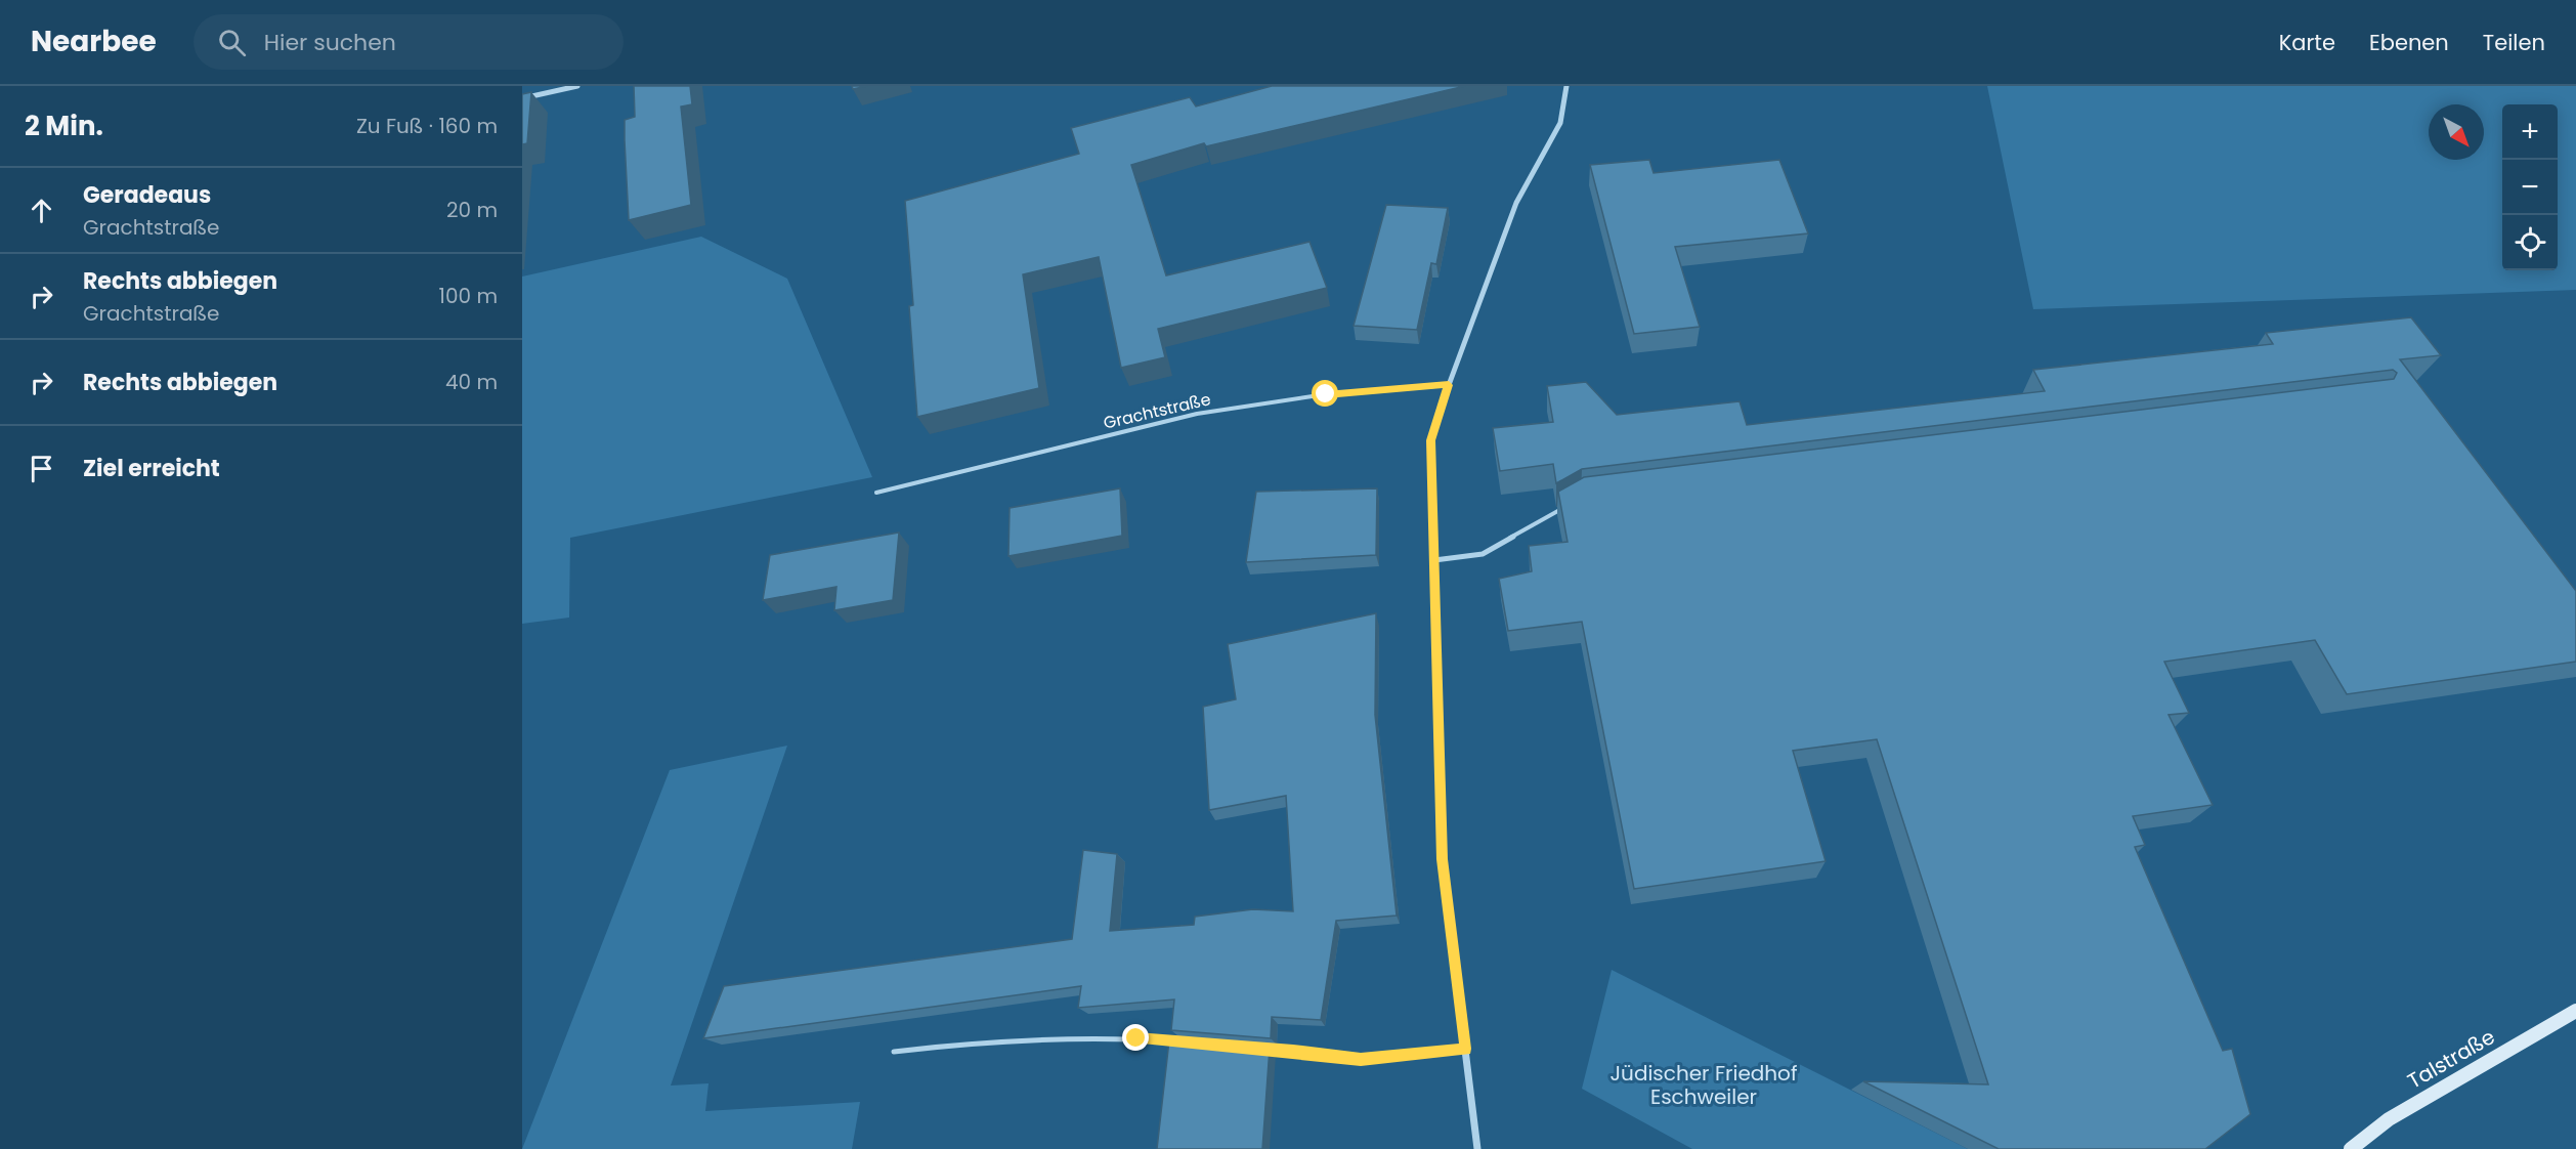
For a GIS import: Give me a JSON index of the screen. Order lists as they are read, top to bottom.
{
  "streets": {
    "main road": ["Talstraße"],
    "lane": ["Grachtstraße"]
  },
  "parks": ["Jüdischer Friedhof Eschweiler"],
  "north": "bottom right",
  "page": {
    "header": "Nearbee",
    "search": "Hier suchen",
    "nav": ["Karte", "Ebenen", "Teilen"],
    "heading": ["2 Min.", "Zu Fuß · 160 m"],
    "map_buttons": ["+", "−"],
    "list": [
      ["Geradeaus", "Grachtstraße", "20 m"],
      ["Rechts abbiegen", "Grachtstraße", "100 m"],
      ["Rechts abbiegen", "40 m"],
      "Ziel erreicht"
    ]
  }
}
